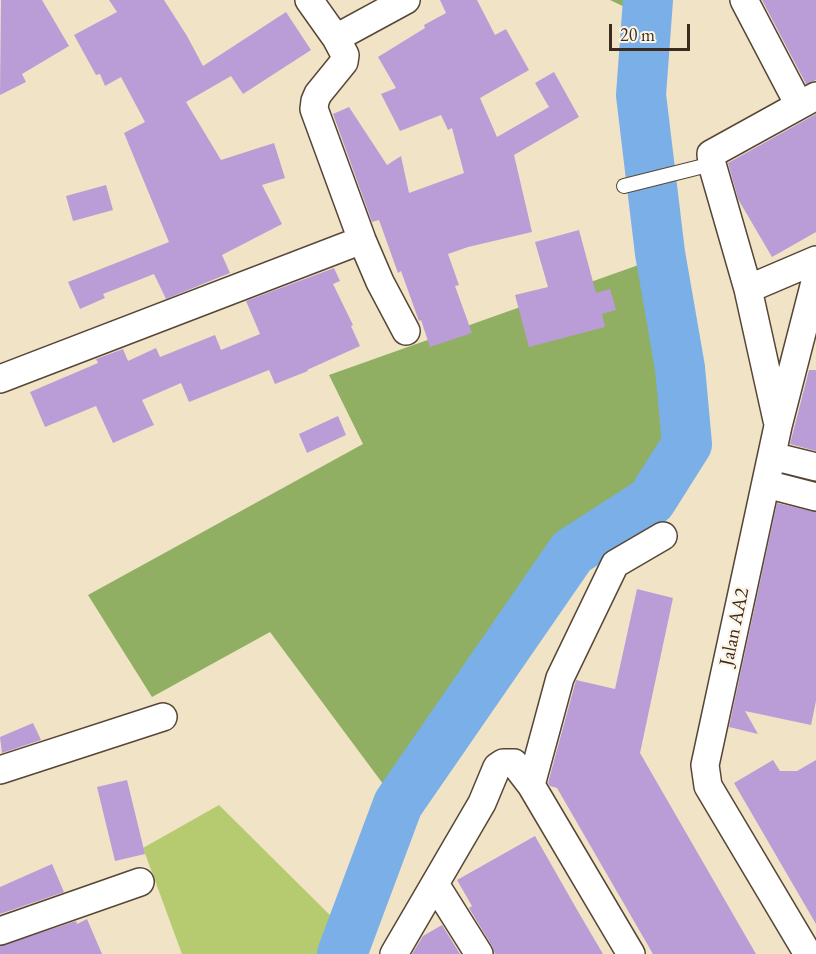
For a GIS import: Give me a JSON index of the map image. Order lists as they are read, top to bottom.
{
  "streets": {
    "street": ["Jalan AA2"]
  },
  "scale_bar": "20 m"
}
